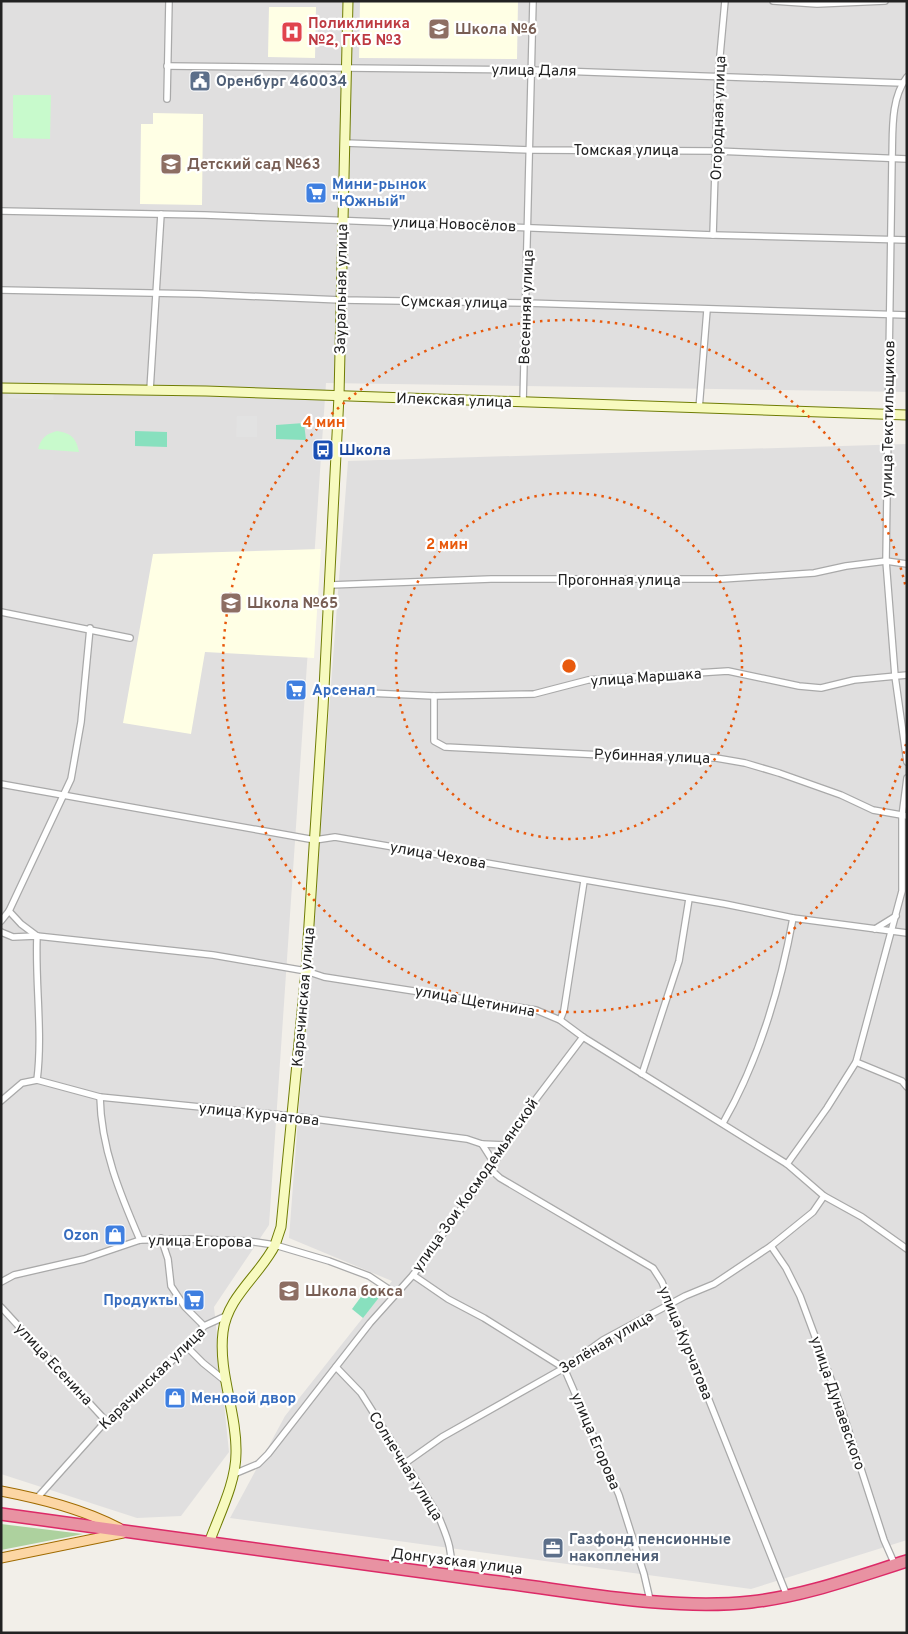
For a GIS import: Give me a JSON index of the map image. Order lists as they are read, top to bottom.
{
  "streets": {
    "highway": ["Донгузская улица"],
    "street": [
      "улица Даля",
      "Огородная улица",
      "Томская улица",
      "улица Новосёлов",
      "Зауральная улица",
      "Сумская улица",
      "Весенняя улица",
      "Илекская улица",
      "улица Текстильщиков",
      "Прогонная улица",
      "улица Маршака",
      "Рубинная улица",
      "улица Чехова",
      "Карачинская улица",
      "улица Щетинина",
      "улица Курчатова",
      "улица Зои Космодемьянской",
      "улица Егорова",
      "Зелёная улица",
      "улица Есенина",
      "улица Дунаевского",
      "Солнечная улица"
    ]
  },
  "crossings": [
    ["улица Даля", "Огородная улица"],
    ["улица Даля", "Зауральная улица"],
    ["улица Даля", "Весенняя улица"],
    ["улица Даля", "улица Текстильщиков"],
    ["Огородная улица", "Томская улица"],
    ["Огородная улица", "улица Новосёлов"],
    ["Томская улица", "Зауральная улица"],
    ["Томская улица", "Весенняя улица"],
    ["Томская улица", "улица Текстильщиков"],
    ["улица Новосёлов", "Зауральная улица"],
    ["улица Новосёлов", "Весенняя улица"],
    ["улица Новосёлов", "улица Текстильщиков"],
    ["Зауральная улица", "Сумская улица"],
    ["Зауральная улица", "Илекская улица"],
    ["Зауральная улица", "Карачинская улица"],
    ["Сумская улица", "Весенняя улица"],
    ["Сумская улица", "улица Текстильщиков"],
    ["Весенняя улица", "Илекская улица"],
    ["Илекская улица", "улица Текстильщиков"],
    ["Илекская улица", "Карачинская улица"],
    ["улица Текстильщиков", "Прогонная улица"],
    ["улица Текстильщиков", "улица Маршака"],
    ["Прогонная улица", "Карачинская улица"],
    ["улица Маршака", "Рубинная улица"],
    ["улица Маршака", "Карачинская улица"],
    ["улица Чехова", "Карачинская улица"],
    ["Карачинская улица", "улица Щетинина"],
    ["Карачинская улица", "улица Курчатова"],
    ["Карачинская улица", "улица Егорова"],
    ["Карачинская улица", "улица Есенина"],
    ["улица Щетинина", "улица Зои Космодемьянской"],
    ["улица Щетинина", "Зелёная улица"],
    ["улица Курчатова", "улица Зои Космодемьянской"],
    ["улица Курчатова", "Зелёная улица"],
    ["улица Курчатова", "Донгузская улица"],
    ["улица Зои Космодемьянской", "улица Егорова"],
    ["улица Зои Космодемьянской", "Солнечная улица"],
    ["улица Егорова", "Зелёная улица"],
    ["улица Егорова", "Донгузская улица"],
    ["Зелёная улица", "улица Дунаевского"],
    ["Зелёная улица", "Солнечная улица"],
    ["улица Дунаевского", "Донгузская улица"],
    ["Солнечная улица", "Донгузская улица"]
  ],
  "places": {
    "school or university": [
      "Школа №6",
      "Детский сад №63",
      "Школа №65",
      "Школа бокса"
    ],
    "hospital": ["Поликлиника №2, ГКБ №3"],
    "public building": ["Оренбург 460034"],
    "supermarket": ["Мини-рынок \"Южный\"", "Арсенал", "Продукты"],
    "bus stop": ["Школа"],
    "shop": ["Ozon", "Меновой двор"],
    "office": ["Газфонд пенсионные накопления"]
  },
  "rings": ["4 мин", "2 мин"]
}
